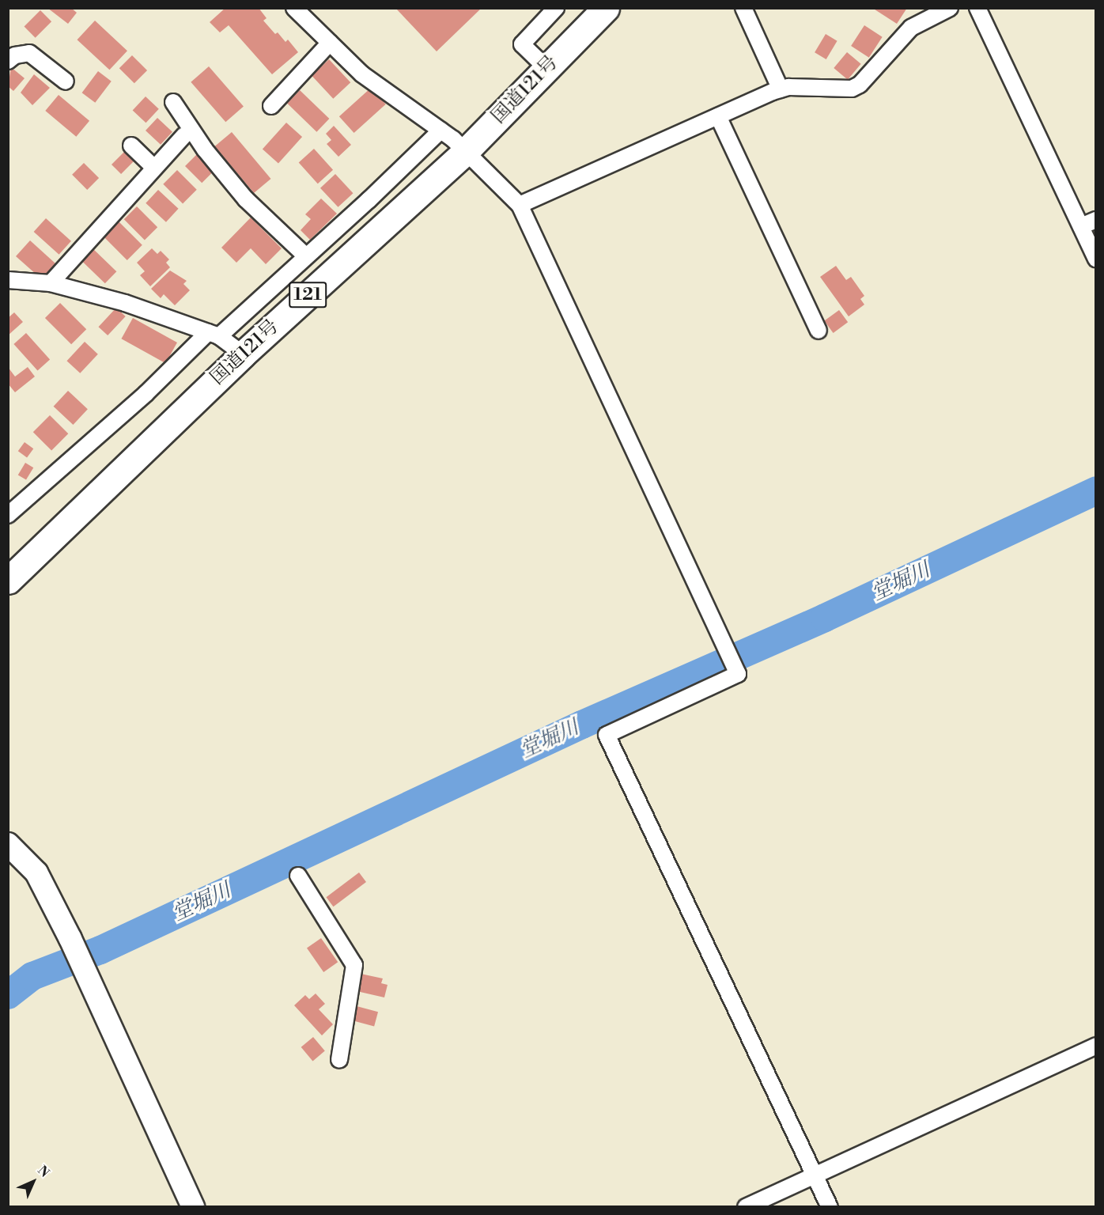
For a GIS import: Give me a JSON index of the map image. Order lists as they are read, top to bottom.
{
  "streets": {
    "highway": ["国道121号", "121"]
  },
  "water": ["堂堀川"],
  "north": "top right"
}
